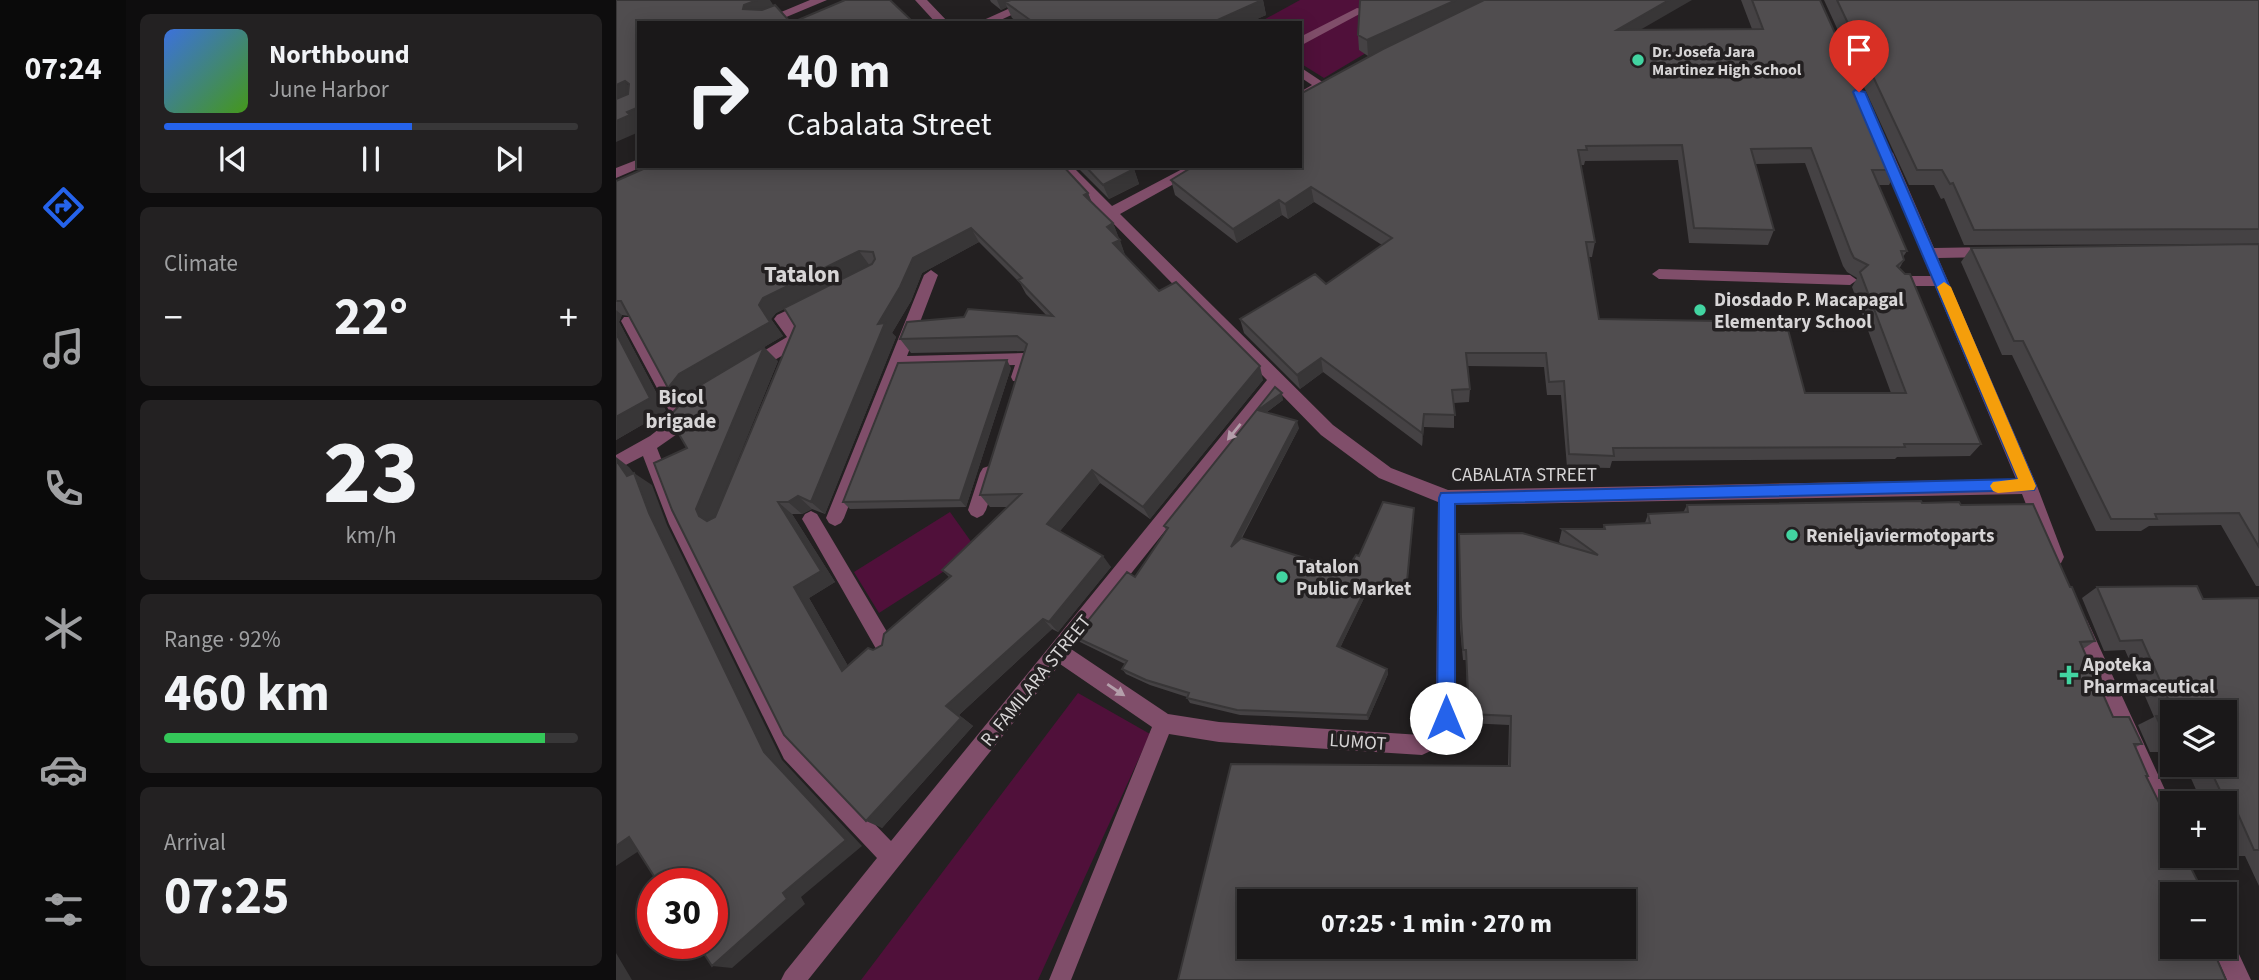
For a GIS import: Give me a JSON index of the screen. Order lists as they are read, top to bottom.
{
  "streets": {
    "street": ["CABALATA STREET", "R. FAMILARA STREET", "LUMOT"]
  },
  "crossings": [
    ["CABALATA STREET", "R. FAMILARA STREET"],
    ["CABALATA STREET", "LUMOT"],
    ["R. FAMILARA STREET", "LUMOT"]
  ],
  "one_way": ["R. FAMILARA STREET"],
  "districts": ["Tatalon", "Bicol brigade"],
  "places": {
    "other": [
      "Dr. Josefa Jara Martinez High School",
      "Diosdado P. Macapagal Elementary School",
      "Renieljaviermotoparts",
      "Tatalon Public Market"
    ],
    "health": ["Apoteka Pharmaceutical"]
  },
  "page": {
    "tabs": "07:24",
    "turn": ["40 m", "Cabalata Street"],
    "song": ["Northbound", "June Harbor"],
    "tile": [
      "Climate",
      ["23", "km/h"],
      ["Range · 92%", "460 km"],
      ["Arrival", "07:25"]
    ],
    "heat": ["−", "22°", "+"],
    "map_buttons": ["+", "−"],
    "limit": "30",
    "trip": "07:25 · 1 min · 270 m"
  }
}
